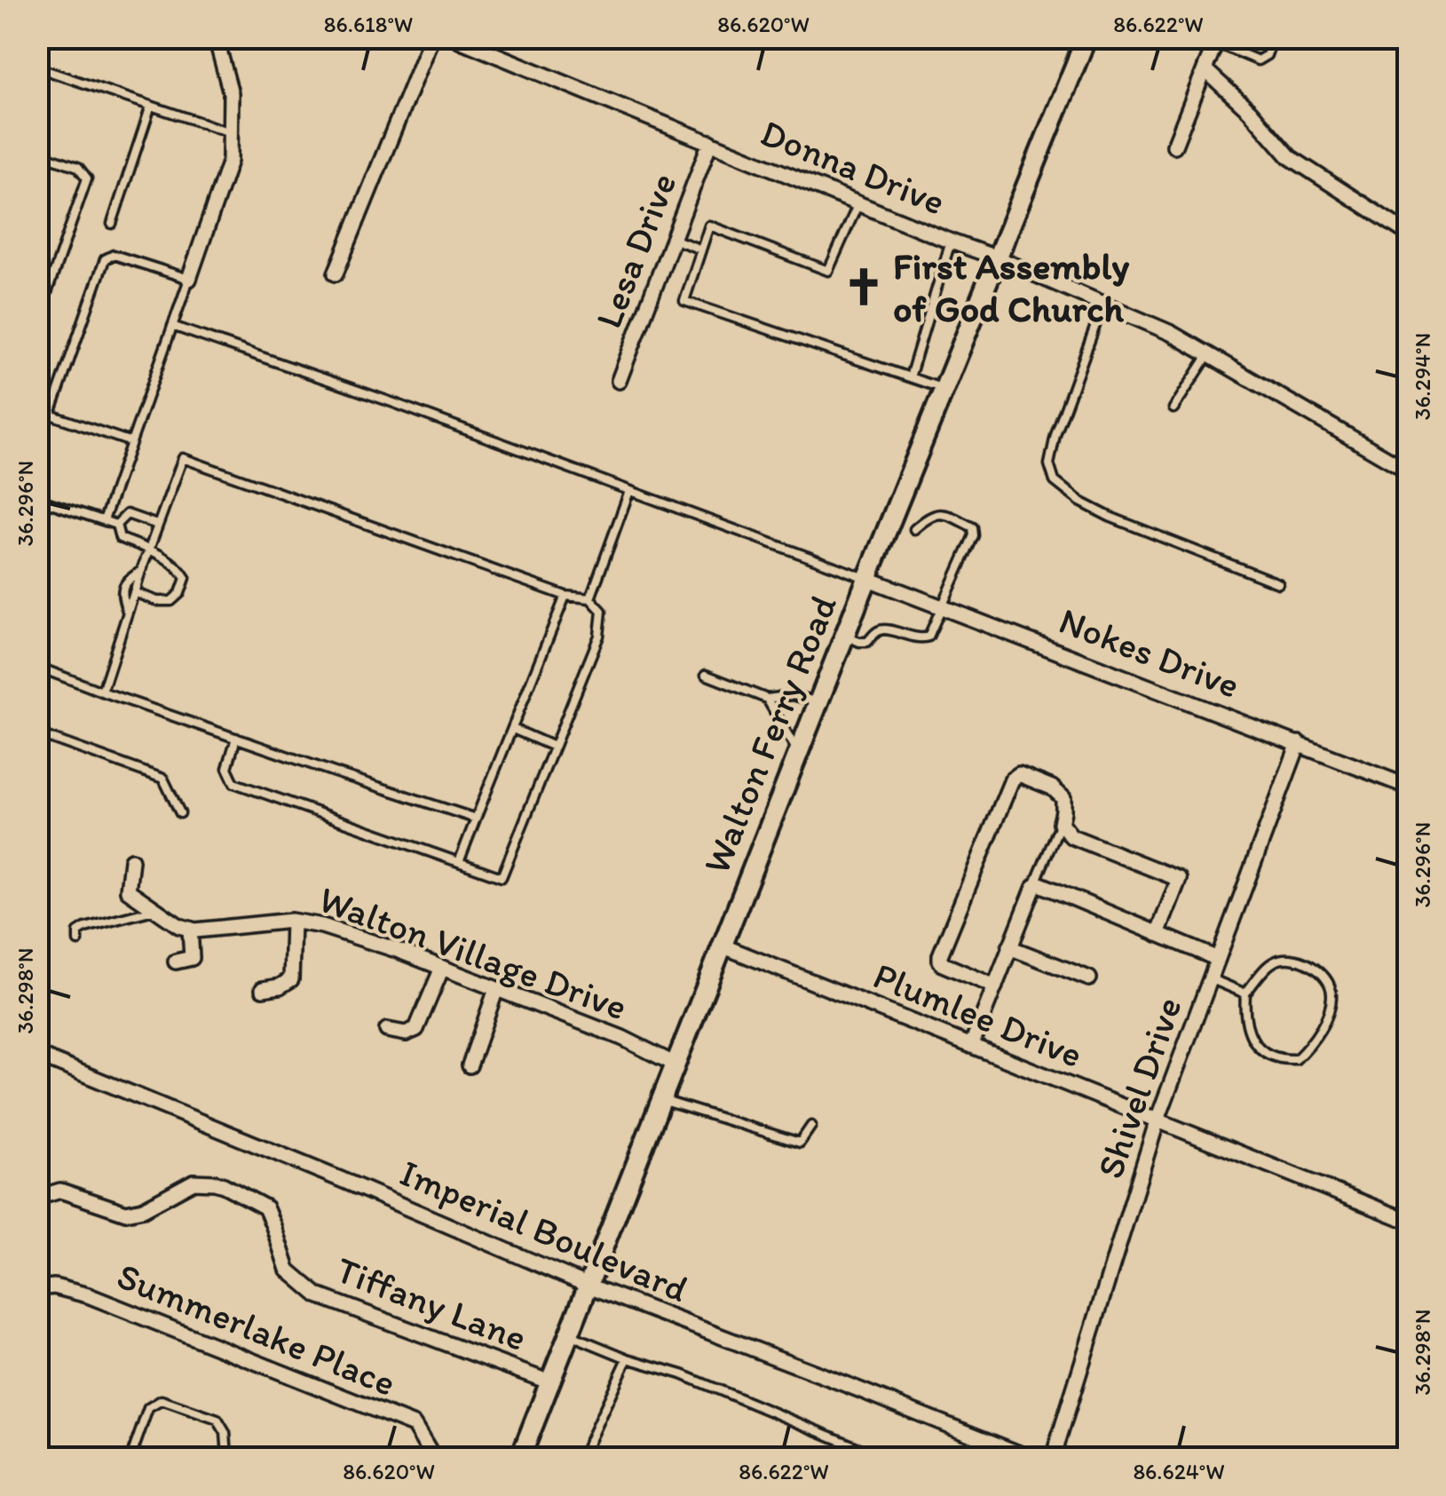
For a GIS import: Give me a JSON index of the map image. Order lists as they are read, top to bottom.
{
  "streets": {
    "street": [
      "Donna Drive",
      "Lesa Drive",
      "Nokes Drive",
      "Walton Ferry Road",
      "Walton Village Drive",
      "Plumlee Drive",
      "Shivel Drive",
      "Imperial Boulevard",
      "Tiffany Lane",
      "Summerlake Place"
    ]
  },
  "crossings": [
    ["Donna Drive", "Lesa Drive"],
    ["Donna Drive", "Walton Ferry Road"],
    ["Nokes Drive", "Walton Ferry Road"],
    ["Nokes Drive", "Shivel Drive"],
    ["Walton Ferry Road", "Walton Village Drive"],
    ["Walton Ferry Road", "Plumlee Drive"],
    ["Walton Ferry Road", "Imperial Boulevard"],
    ["Walton Ferry Road", "Tiffany Lane"],
    ["Plumlee Drive", "Shivel Drive"]
  ],
  "places": {
    "church": ["First Assembly of God Church"]
  },
  "coordinates": [
    "86.618°W",
    "86.620°W",
    "86.622°W",
    "36.294°N",
    "36.296°N",
    "36.298°N",
    "86.624°W"
  ]
}
